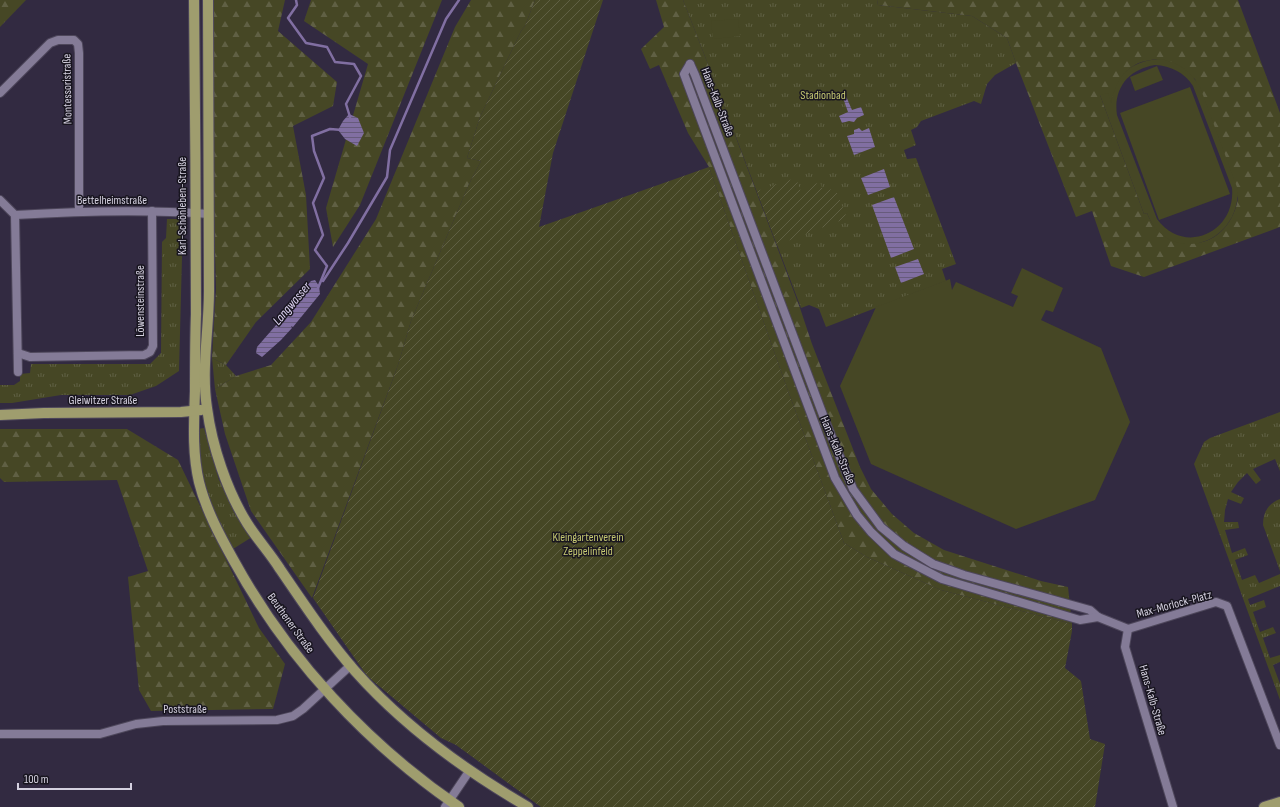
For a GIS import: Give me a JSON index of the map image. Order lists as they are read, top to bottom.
{
  "streets": {
    "main road": ["Karl-Schönleben-Straße", "Gleiwitzer Straße", "Beuthener Straße"],
    "street": [
      "Montessoristraße",
      "Hans-Kalb-Straße",
      "Bettelheimstraße",
      "Löwensteinstraße",
      "Max-Morlock-Platz",
      "Poststraße"
    ]
  },
  "crossings": [
    ["Montessoristraße", "Bettelheimstraße"],
    ["Hans-Kalb-Straße", "Max-Morlock-Platz"],
    ["Bettelheimstraße", "Karl-Schönleben-Straße"],
    ["Bettelheimstraße", "Löwensteinstraße"],
    ["Karl-Schönleben-Straße", "Gleiwitzer Straße"],
    ["Karl-Schönleben-Straße", "Beuthener Straße"],
    ["Gleiwitzer Straße", "Beuthener Straße"],
    ["Beuthener Straße", "Poststraße"]
  ],
  "water": ["Langwasser"],
  "parks": ["Stadionbad", "Kleingartenverein Zeppelinfeld"],
  "scale_bar": "100 m"
}
